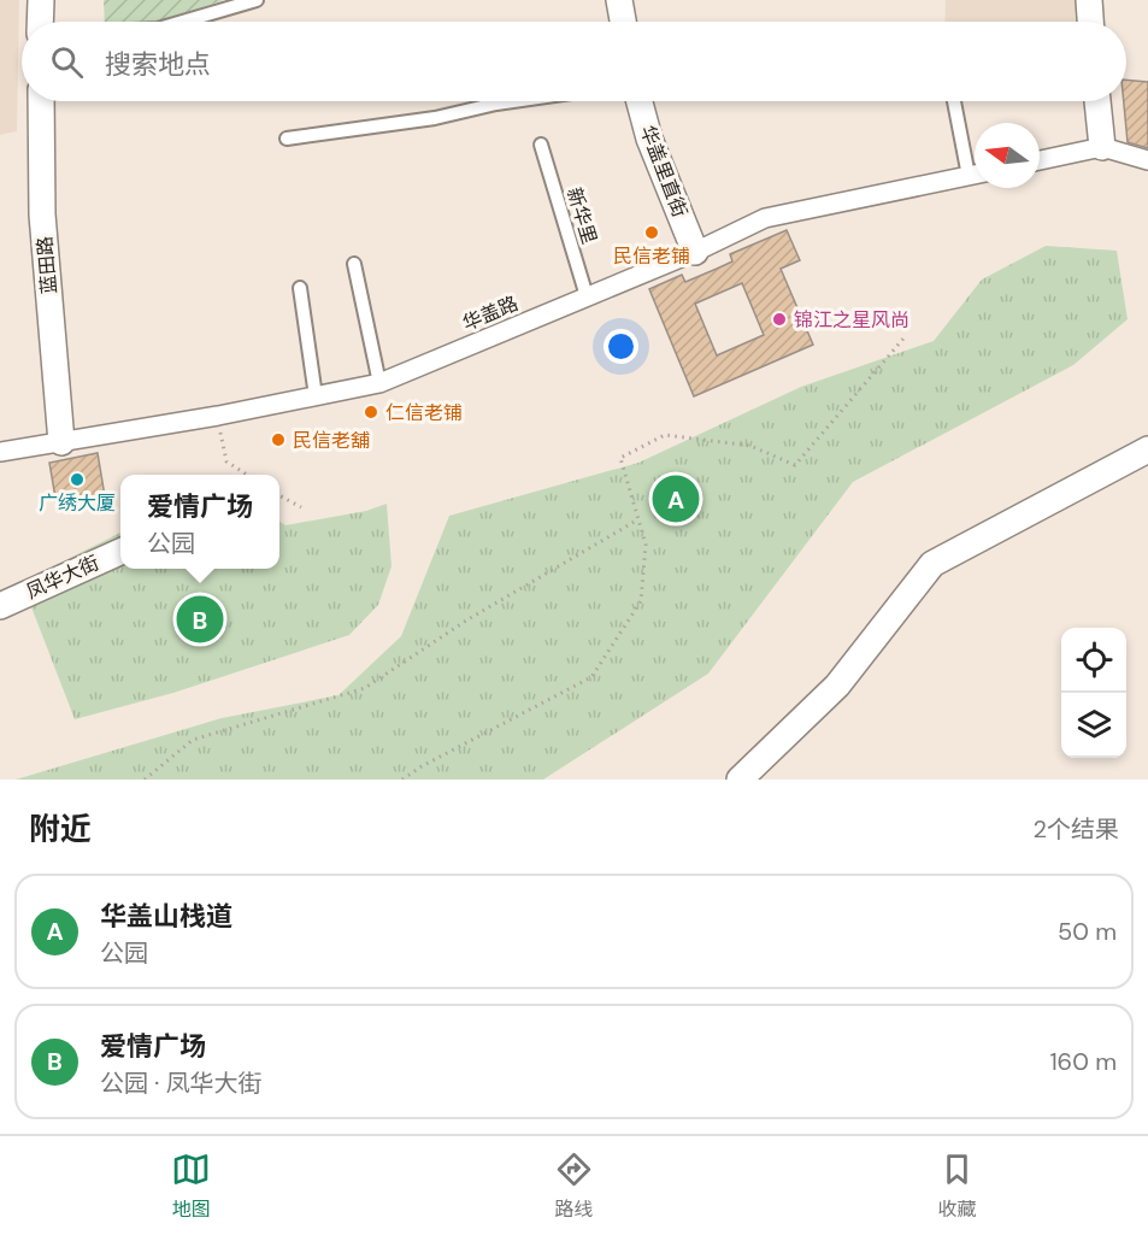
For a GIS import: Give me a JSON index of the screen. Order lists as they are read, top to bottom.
{
  "streets": {
    "street": [
      "华盖里直街",
      "蓝田路",
      "华盖路",
      "凤华大街"
    ],
    "lane": ["新华里"]
  },
  "crossings": [
    ["华盖里直街", "华盖路"],
    ["新华里", "华盖路"],
    ["蓝田路", "华盖路"]
  ],
  "places": [
    "民信老铺",
    "锦江之星风尚",
    "仁信老铺",
    "民信老舖",
    "广绣大厦"
  ],
  "north": "left",
  "page": {
    "search": "搜索地点",
    "pins": ["A", "B"],
    "popup": ["爱情广场", "公园"],
    "heading": ["附近", "2个结果"],
    "list": [
      {
        "mark": "A",
        "name": "华盖山栈道",
        "note": "公园",
        "value": "50 m"
      },
      {
        "mark": "B",
        "name": "爱情广场",
        "note": "公园 · 凤华大街",
        "value": "160 m"
      }
    ],
    "nav": ["地图", "路线", "收藏"]
  }
}
